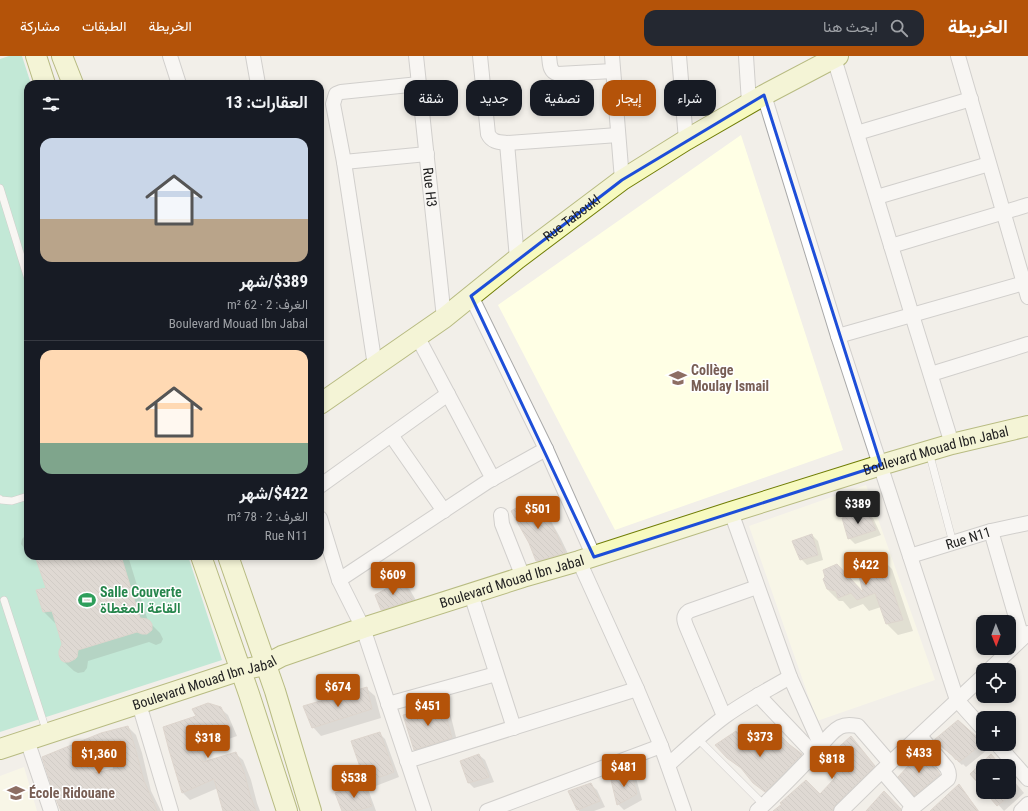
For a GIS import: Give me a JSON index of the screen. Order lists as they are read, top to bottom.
{
  "streets": {
    "main road": ["Rue Taboukl", "Boulevard Mouad Ibn Jabal"],
    "street": ["Rue H3", "Rue N11"]
  },
  "crossings": [
    ["Rue H3", "Rue Taboukl"]
  ],
  "places": {
    "school or university": ["Collège Moulay Ismail", "École Ridouane"],
    "sports": ["Salle Couverte القاعة المغطاة"]
  },
  "north": "bottom",
  "page": {
    "header": "الخريطة",
    "search": "ابحث هنا",
    "nav": ["الخريطة", "الطبقات", "مشاركة"],
    "chip": [
      "شراء",
      "إيجار",
      "تصفية",
      "جديد",
      "شقة"
    ],
    "heading": "العقارات: 13",
    "list": [
      {
        "name": "$389/شهر",
        "note": "الغرف: 2 · 62 m² · Boulevard Mouad Ibn Jabal"
      },
      {
        "name": "$422/شهر",
        "note": "الغرف: 2 · 78 m² · Rue N11"
      }
    ],
    "price": [
      "$389",
      "$501",
      "$422",
      "$609",
      "$674",
      "$451",
      "$373",
      "$318",
      "$433",
      "$1,360",
      "$818",
      "$481",
      "$538"
    ],
    "map_buttons": ["+", "−"]
  }
}
